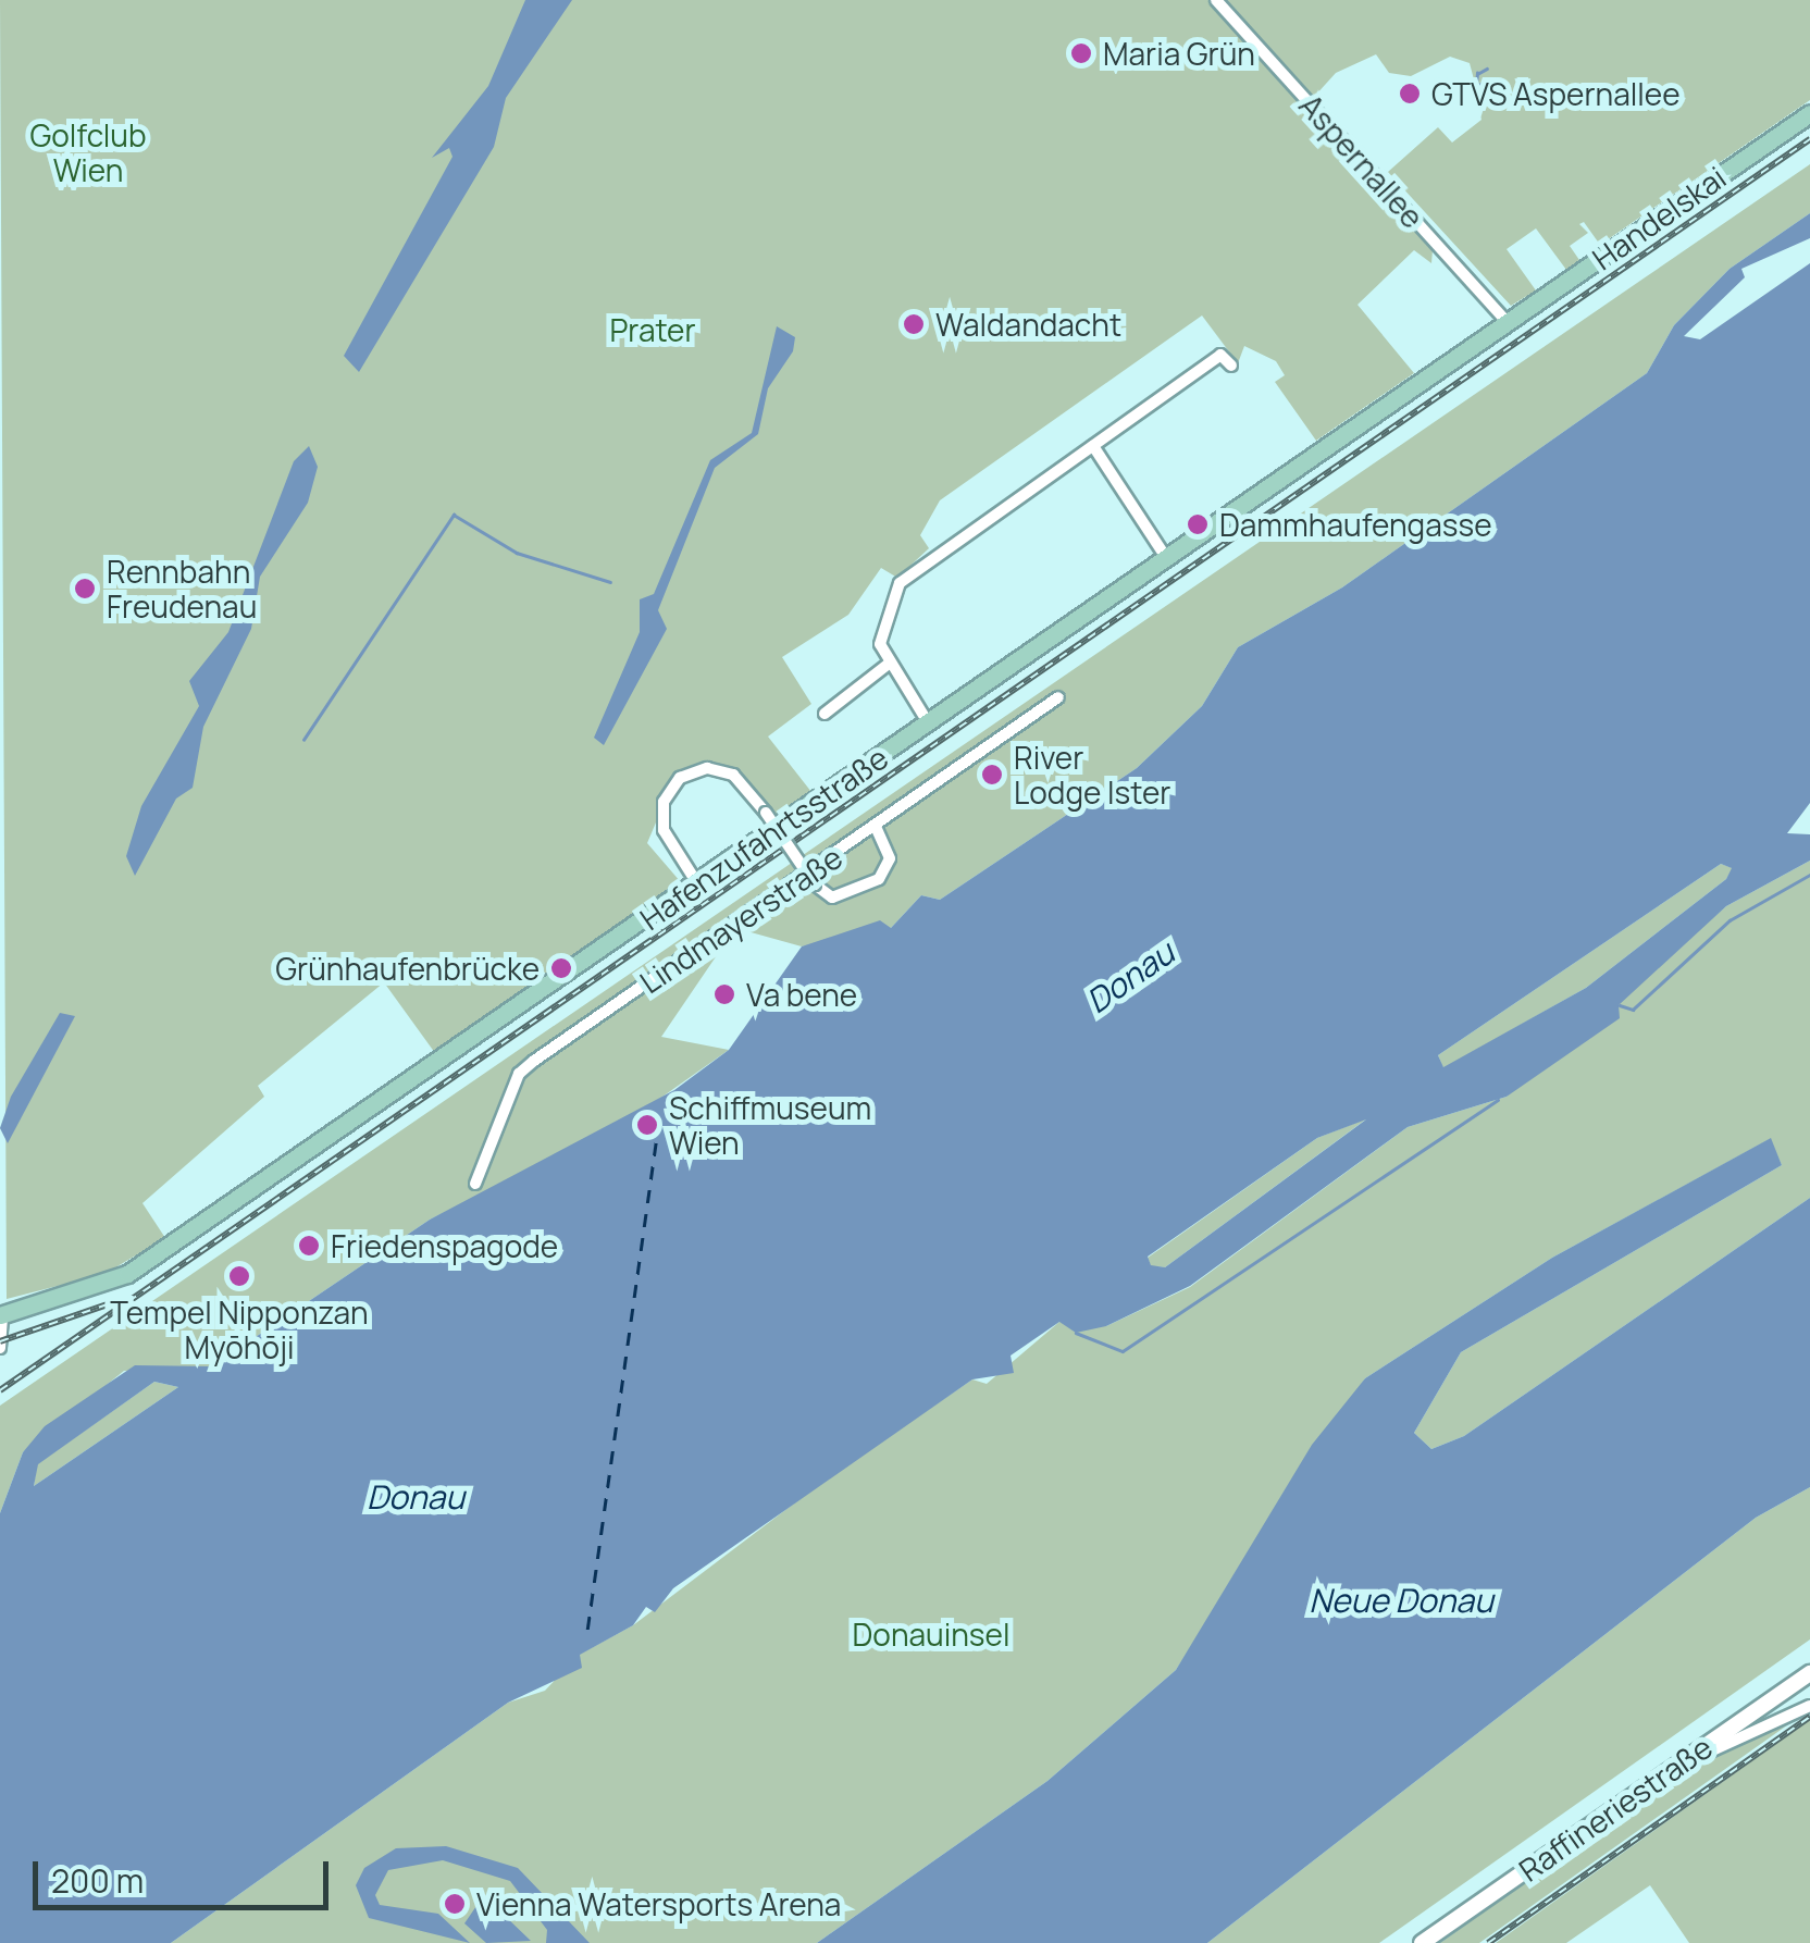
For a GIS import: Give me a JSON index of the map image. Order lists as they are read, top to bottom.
{
  "streets": {
    "main road": ["Handelskai", "Hafenzufahrtsstraße", "Raffineriestraße"],
    "street": ["Aspernallee", "Lindmayerstraße"]
  },
  "crossings": [
    ["Aspernallee", "Handelskai"],
    ["Aspernallee", "Hafenzufahrtsstraße"],
    ["Handelskai", "Hafenzufahrtsstraße"]
  ],
  "water": ["Donau", "Neue Donau"],
  "parks": ["Golfclub Wien", "Prater", "Donauinsel"],
  "places": [
    "Maria Grün",
    "GTVS Aspernallee",
    "Waldandacht",
    "Dammhaufengasse",
    "Rennbahn Freudenau",
    "River Lodge Ister",
    "Grünhaufenbrücke",
    "Va bene",
    "Schiffmuseum Wien",
    "Friedenspagode",
    "Tempel Nipponzan Myōhōji",
    "Vienna Watersports Arena"
  ],
  "scale_bar": "200 m"
}
